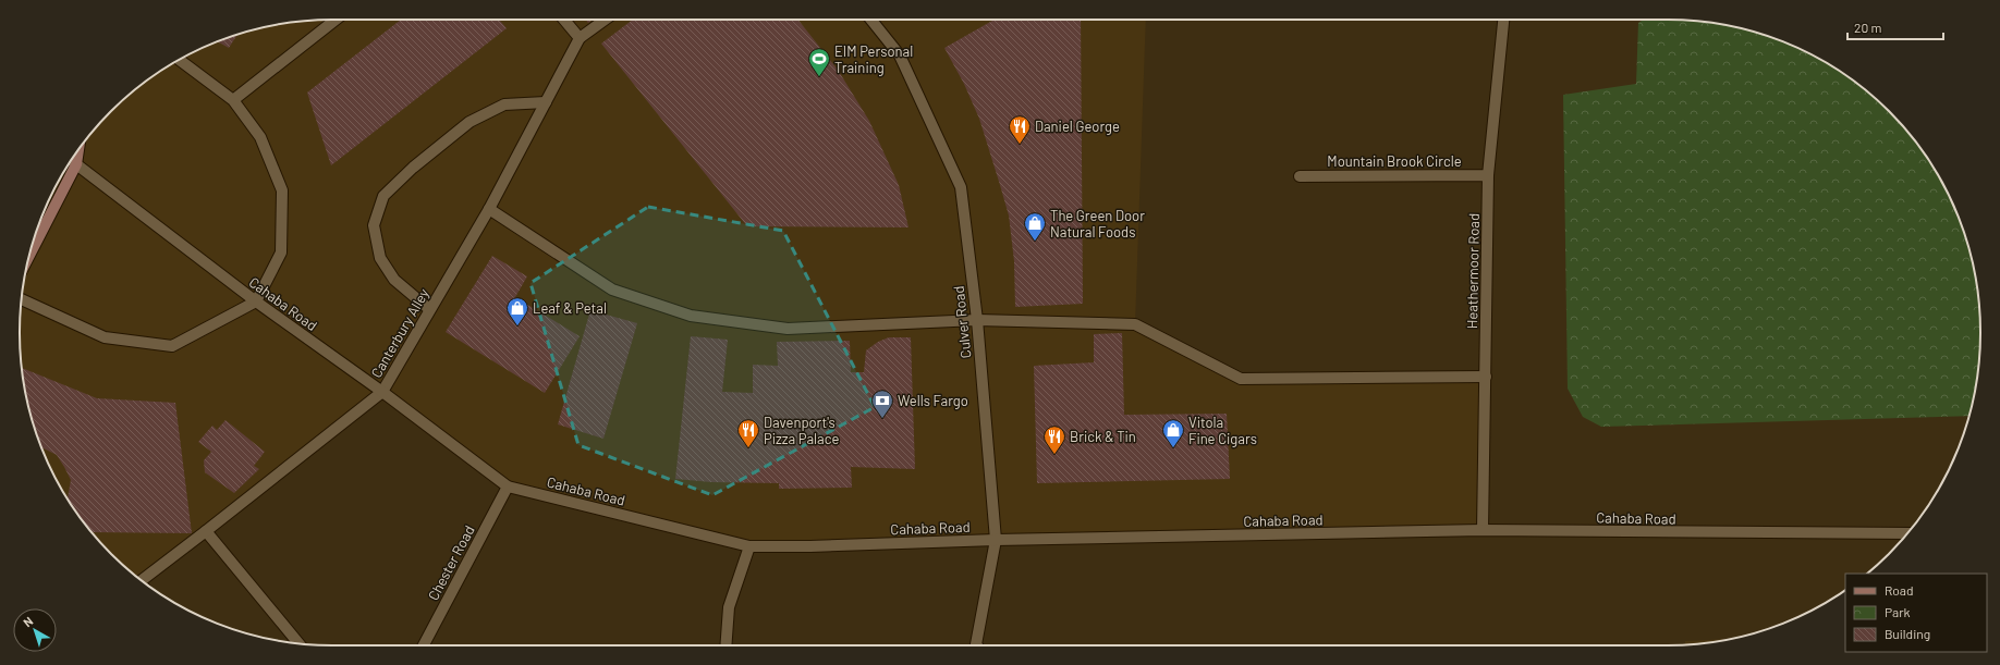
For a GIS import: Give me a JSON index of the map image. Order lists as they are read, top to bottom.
{
  "streets": {
    "street": [
      "Mountain Brook Circle",
      "Heathermoor Road",
      "Cahaba Road",
      "Culver Road",
      "Canterbury Alley",
      "Chester Road"
    ]
  },
  "crossings": [
    ["Mountain Brook Circle", "Heathermoor Road"],
    ["Heathermoor Road", "Cahaba Road"],
    ["Cahaba Road", "Culver Road"],
    ["Cahaba Road", "Canterbury Alley"],
    ["Cahaba Road", "Chester Road"]
  ],
  "places": {
    "sports": ["EIM Personal Training"],
    "restaurant": ["Daniel George", "Davenport's Pizza Palace", "Brick & Tin"],
    "shop": ["The Green Door Natural Foods", "Leaf & Petal", "Vitola Fine Cigars"],
    "bank": ["Wells Fargo"]
  },
  "legend": ["Road", "Park", "Building"],
  "scale_bar": "20 m",
  "north": "top left"
}
